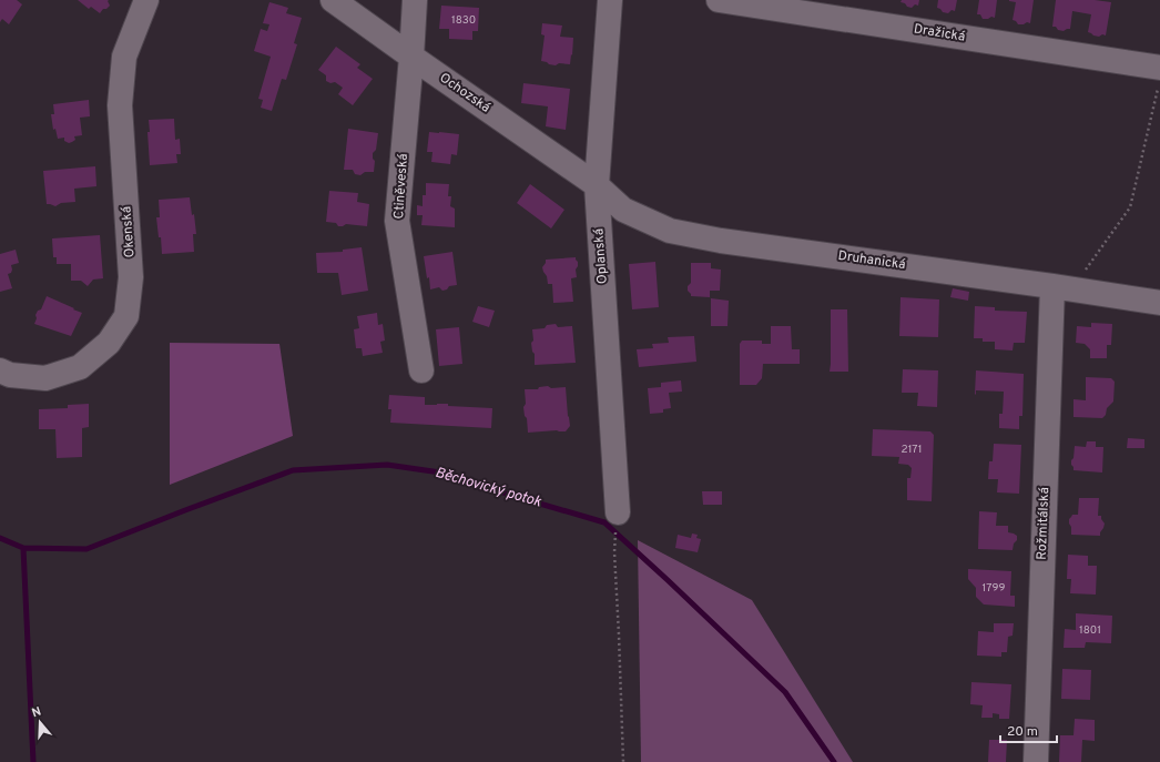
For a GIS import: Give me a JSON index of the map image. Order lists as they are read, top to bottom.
{
  "streets": {
    "street": [
      "Dražická",
      "Ochozská",
      "Ctiněveská",
      "Okenská",
      "Oplanská",
      "Druhanická",
      "Rožmitálská"
    ]
  },
  "crossings": [
    ["Ochozská", "Ctiněveská"],
    ["Ochozská", "Oplanská"],
    ["Ochozská", "Druhanická"],
    ["Oplanská", "Druhanická"],
    ["Druhanická", "Rožmitálská"]
  ],
  "water": ["Běchovický potok"],
  "house_numbers": [
    "1830",
    "2171",
    "1799",
    "1801"
  ],
  "scale_bar": "20 m",
  "north": "top"
}
